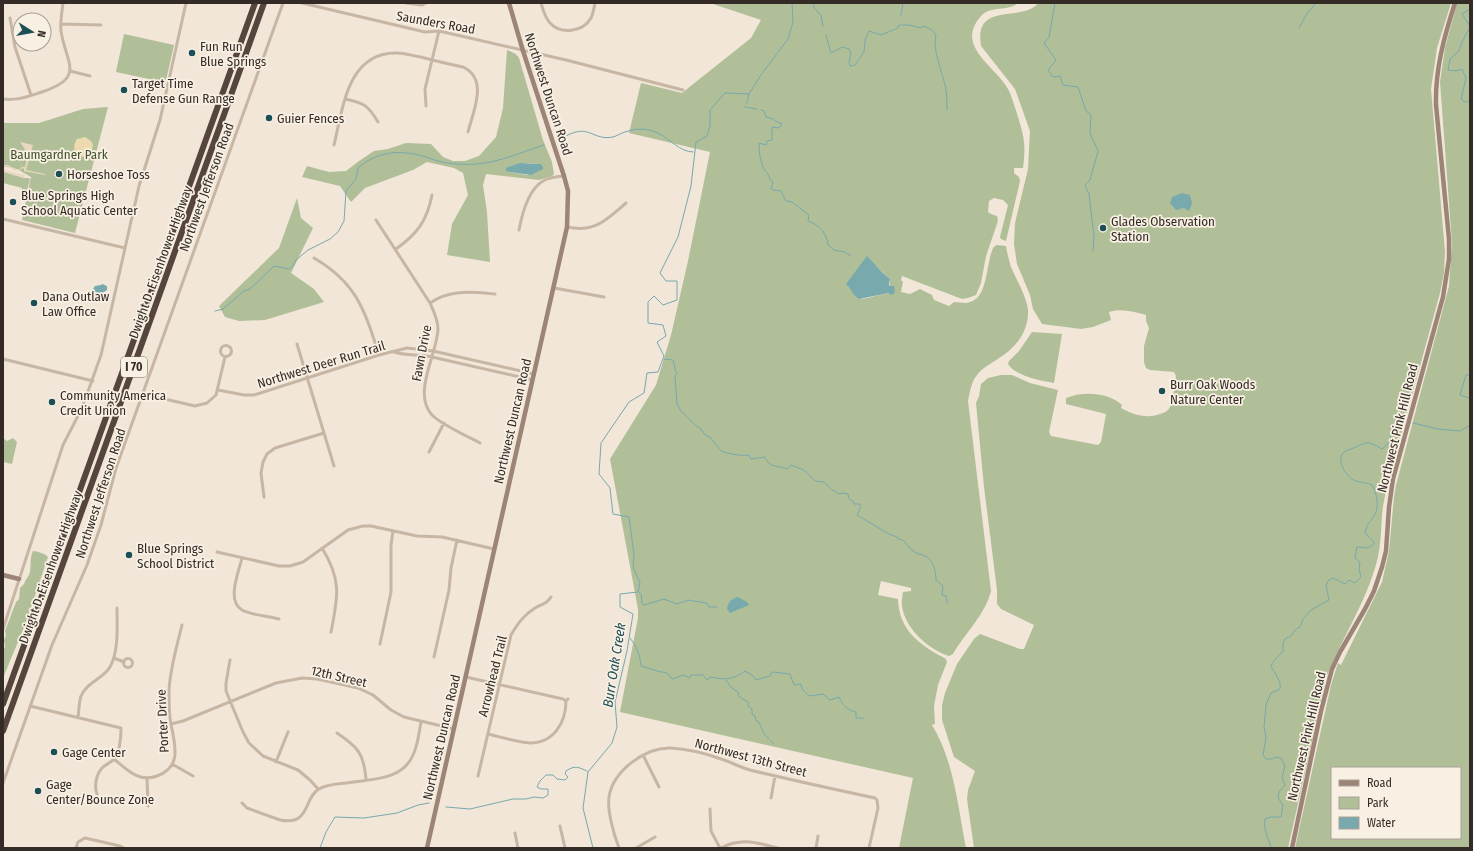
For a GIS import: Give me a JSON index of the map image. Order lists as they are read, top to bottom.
{
  "streets": {
    "highway": ["Dwight D. Eisenhower Highway", "I 70"],
    "street": [
      "Saunders Road",
      "Northwest Duncan Road",
      "Northwest Jefferson Road",
      "Fawn Drive",
      "Northwest Deer Run Trail",
      "Northwest Pink Hill Road",
      "12th Street",
      "Arrowhead Trail",
      "Porter Drive",
      "Northwest 13th Street"
    ]
  },
  "crossings": [
    ["Saunders Road", "Northwest Duncan Road"],
    ["Northwest Duncan Road", "Northwest Deer Run Trail"],
    ["Northwest Duncan Road", "12th Street"],
    ["Fawn Drive", "Northwest Deer Run Trail"],
    ["12th Street", "Porter Drive"]
  ],
  "water": ["Burr Oak Creek"],
  "parks": ["Baumgardner Park"],
  "places": [
    "Fun Run Blue Springs",
    "Target Time Defense Gun Range",
    "Guier Fences",
    "Horseshoe Toss",
    "Blue Springs High School Aquatic Center",
    "Glades Observation Station",
    "Dana Outlaw Law Office",
    "Burr Oak Woods Nature Center",
    "Community America Credit Union",
    "Blue Springs School District",
    "Gage Center",
    "Gage Center/Bounce Zone"
  ],
  "legend": ["Road", "Park", "Water"],
  "north": "right"
}
